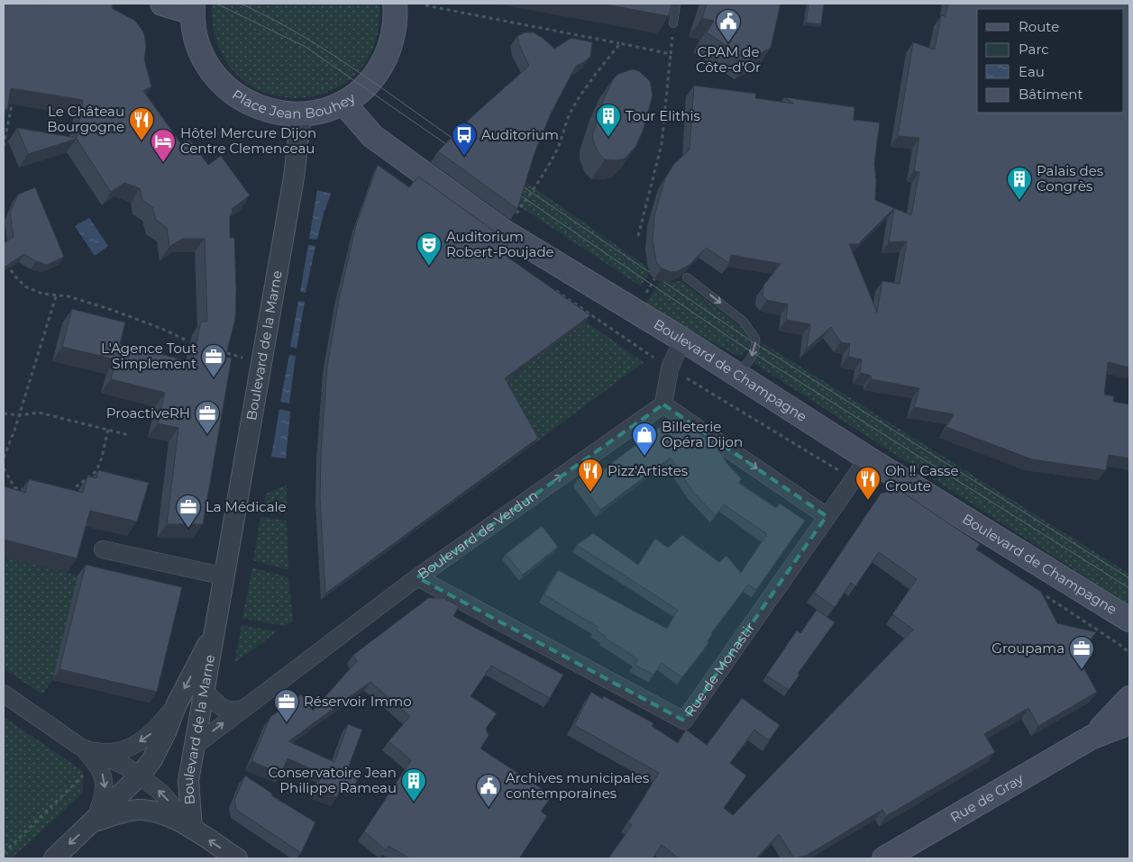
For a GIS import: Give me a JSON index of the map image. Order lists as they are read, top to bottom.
{
  "streets": {
    "main road": ["Place Jean Bouhey", "Boulevard de Champagne", "Rue de Gray"],
    "street": ["Boulevard de la Marne", "Boulevard de Verdun", "Rue de Monastir"]
  },
  "crossings": [
    ["Place Jean Bouhey", "Boulevard de la Marne"],
    ["Place Jean Bouhey", "Boulevard de Champagne"],
    ["Boulevard de la Marne", "Boulevard de Verdun"],
    ["Boulevard de Champagne", "Rue de Monastir"],
    ["Boulevard de Verdun", "Rue de Monastir"]
  ],
  "one_way": ["Boulevard de Verdun"],
  "places": {
    "public building": ["CPAM de Côte-d'Or", "Archives municipales contemporaines"],
    "building": ["Tour Elithis", "Palais des Congrès", "Conservatoire Jean Philippe Rameau"],
    "restaurant": ["Le Château Bourgogne", "Pizz'Artistes", "Oh !! Casse Croute"],
    "bus stop": ["Auditorium"],
    "hotel": ["Hôtel Mercure Dijon Centre Clemenceau"],
    "theatre": ["Auditorium Robert-Poujade"],
    "office": [
      "L'Agence Tout Simplement",
      "ProactiveRH",
      "La Médicale",
      "Groupama",
      "Réservoir Immo"
    ],
    "shop": ["Billeterie Opéra Dijon"]
  },
  "legend": [
    "Route",
    "Parc",
    "Eau",
    "Bâtiment"
  ]
}
